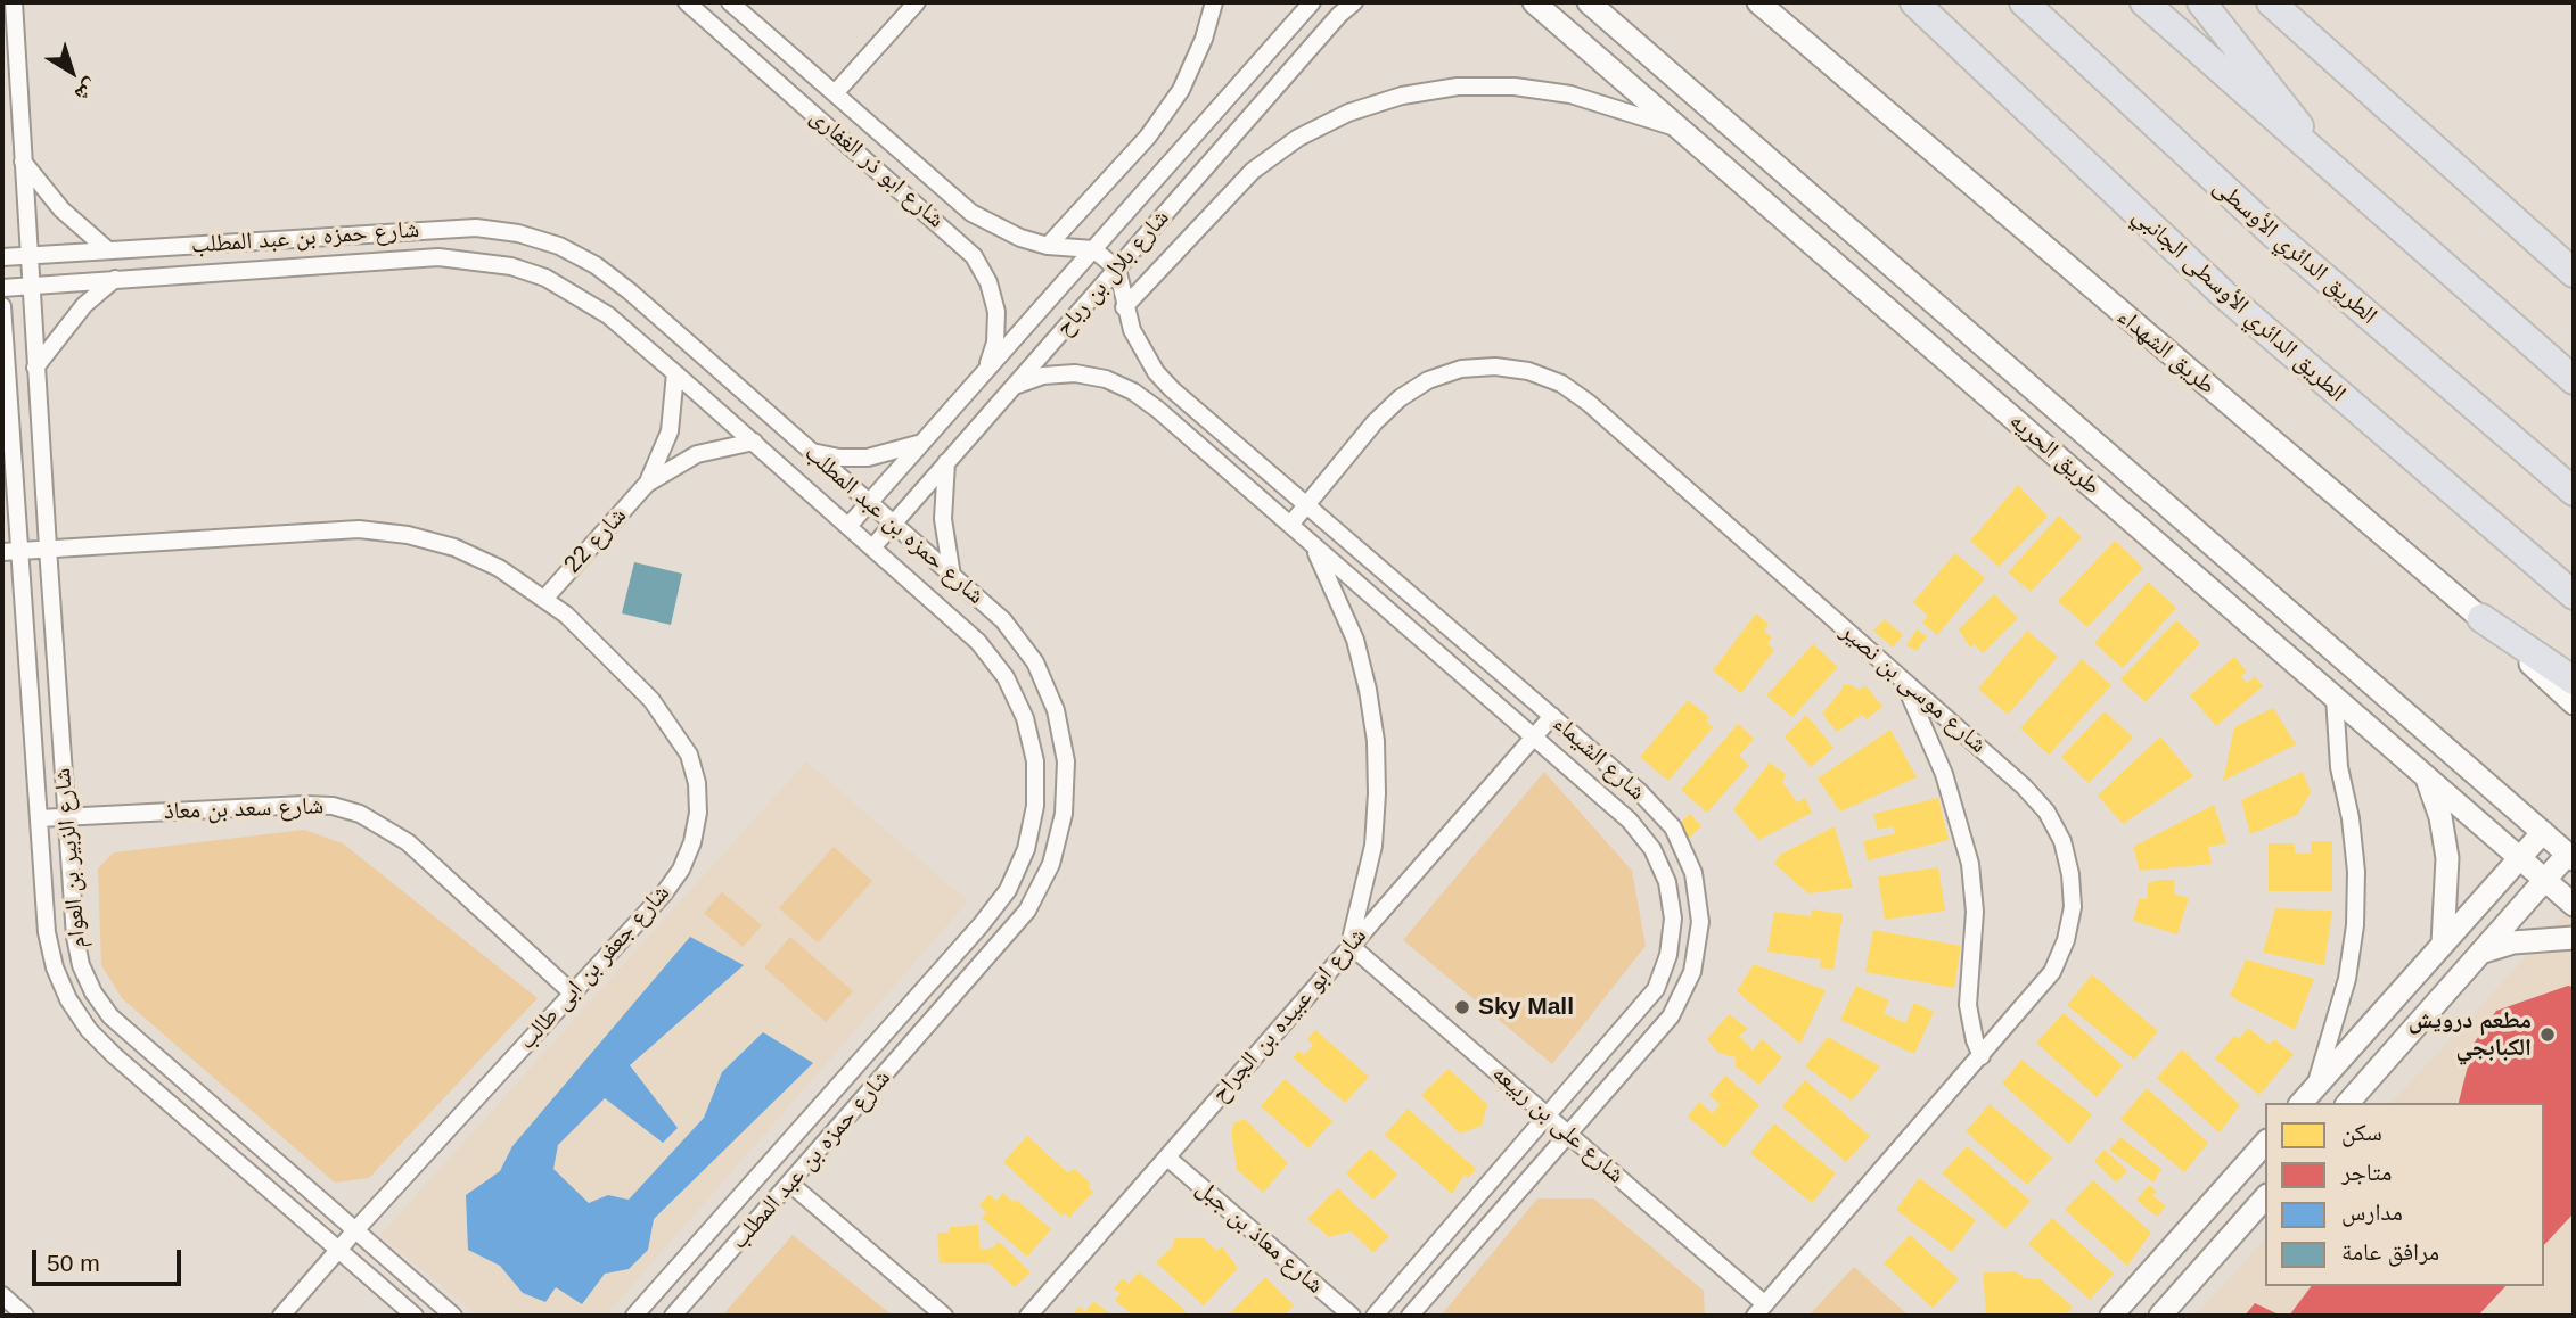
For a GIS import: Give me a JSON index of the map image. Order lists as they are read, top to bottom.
{
  "streets": {
    "highway": ["الطريق الدائري الأوسطى", "الطريق الدائري الأوسطى الجانبي"],
    "street": [
      "شارع ابو ذر الغفارى",
      "شارع حمزه بن عبد المطلب",
      "شارع بلال بن رباح",
      "طريق الشهداء",
      "طريق الحريه",
      "شارع 22",
      "شارع موسى بن نصير",
      "شارع الشيماء",
      "شارع سعد بن معاذ",
      "شارع الزبير بن العوام",
      "شارع جعفر بن ابى طالب",
      "شارع ابو عبيده بن الجراح",
      "شارع على بن ربيعه",
      "شارع معاذ بن جبل"
    ]
  },
  "crossings": [
    ["شارع ابو ذر الغفارى", "شارع بلال بن رباح"],
    ["شارع حمزه بن عبد المطلب", "شارع بلال بن رباح"],
    ["شارع حمزه بن عبد المطلب", "شارع 22"],
    ["شارع حمزه بن عبد المطلب", "شارع الزبير بن العوام"],
    ["شارع بلال بن رباح", "شارع الشيماء"],
    ["شارع 22", "شارع جعفر بن ابى طالب"],
    ["شارع موسى بن نصير", "شارع الشيماء"],
    ["شارع موسى بن نصير", "شارع على بن ربيعه"],
    ["شارع الشيماء", "شارع ابو عبيده بن الجراح"],
    ["شارع الشيماء", "شارع على بن ربيعه"],
    ["شارع سعد بن معاذ", "شارع الزبير بن العوام"],
    ["شارع سعد بن معاذ", "شارع جعفر بن ابى طالب"],
    ["شارع الزبير بن العوام", "شارع جعفر بن ابى طالب"],
    ["شارع ابو عبيده بن الجراح", "شارع على بن ربيعه"],
    ["شارع ابو عبيده بن الجراح", "شارع معاذ بن جبل"]
  ],
  "places": ["Sky Mall", "مطعم درويش الكبابجي"],
  "legend": [
    "سكن",
    "متاجر",
    "مدارس",
    "مرافق عامة"
  ],
  "scale_bar": "50 m",
  "north": "bottom right"
}
